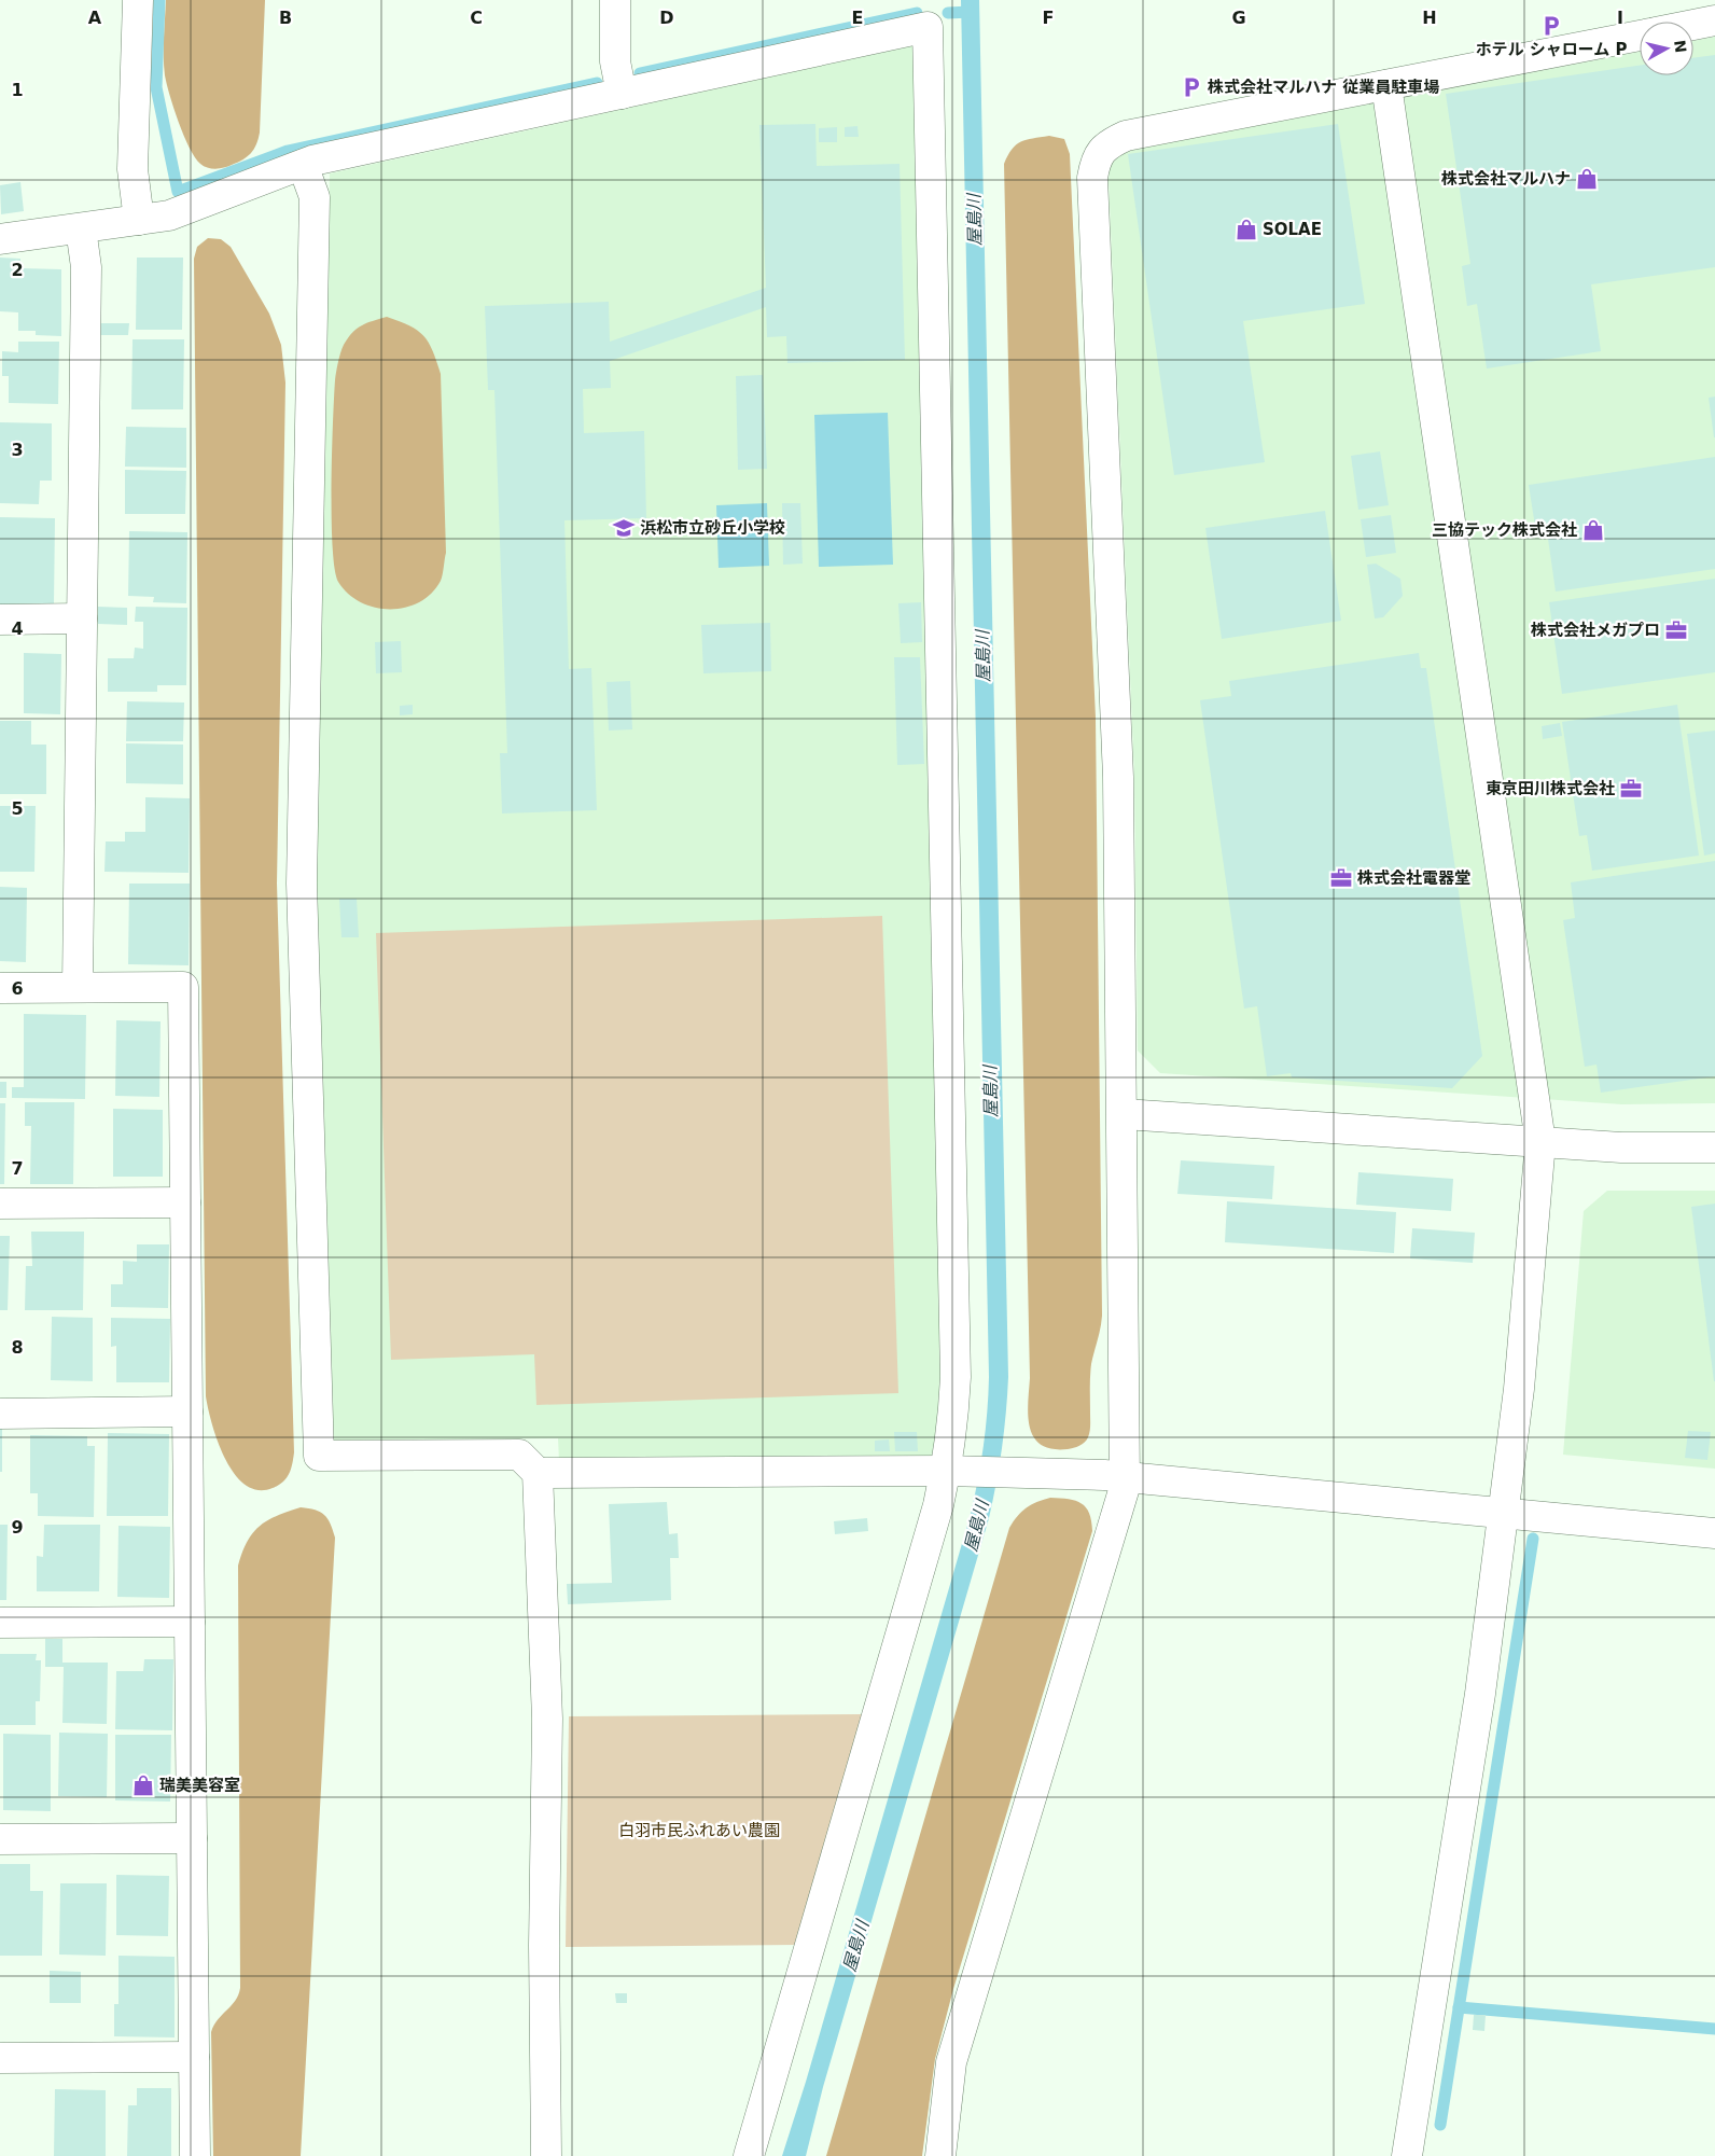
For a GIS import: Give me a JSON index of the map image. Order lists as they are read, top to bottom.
{
  "water": ["屋島川"],
  "parks": ["白羽市民ふれあい農園"],
  "places": {
    "parking": ["ホテル シャローム P", "株式会社マルハナ 従業員駐車場"],
    "shop": [
      "株式会社マルハナ",
      "SOLAE",
      "三協テック株式会社",
      "瑞美美容室"
    ],
    "school or university": ["浜松市立砂丘小学校"],
    "office": ["株式会社メガプロ", "東京田川株式会社", "株式会社電器堂"]
  },
  "north": "right",
  "grid": {
    "columns": [
      "A",
      "B",
      "C",
      "D",
      "E",
      "F",
      "G",
      "H",
      "I"
    ],
    "rows": [
      "1",
      "2",
      "3",
      "4",
      "5",
      "6",
      "7",
      "8",
      "9"
    ]
  }
}
